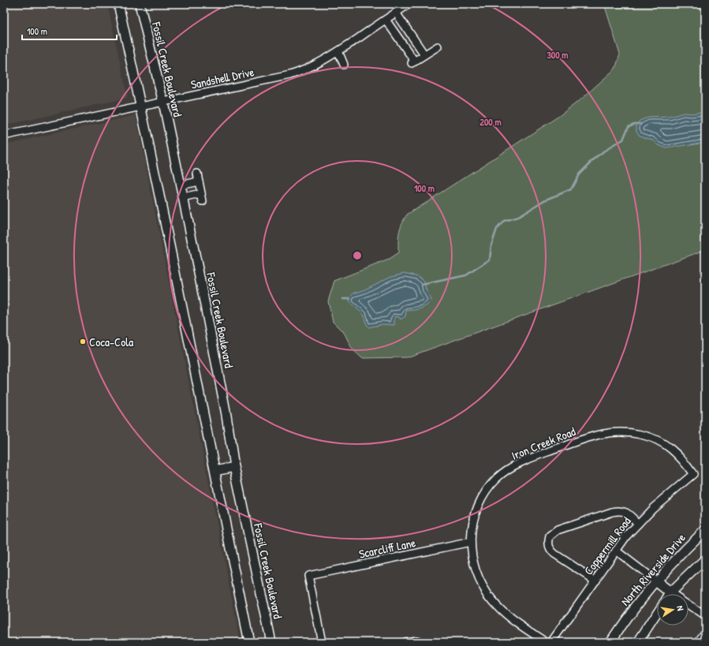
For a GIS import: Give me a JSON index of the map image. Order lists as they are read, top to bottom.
{
  "streets": {
    "main road": ["Fossil Creek Boulevard", "North Riverside Drive"],
    "street": [
      "Sandshell Drive",
      "Iron Creek Road",
      "Coppermill Road",
      "Scarcliff Lane"
    ]
  },
  "crossings": [
    ["Fossil Creek Boulevard", "Sandshell Drive"],
    ["Iron Creek Road", "Coppermill Road"],
    ["Iron Creek Road", "Scarcliff Lane"]
  ],
  "places": ["Coca-Cola"],
  "scale_bar": "100 m",
  "north": "right",
  "rings": ["300 m", "200 m", "100 m"]
}
